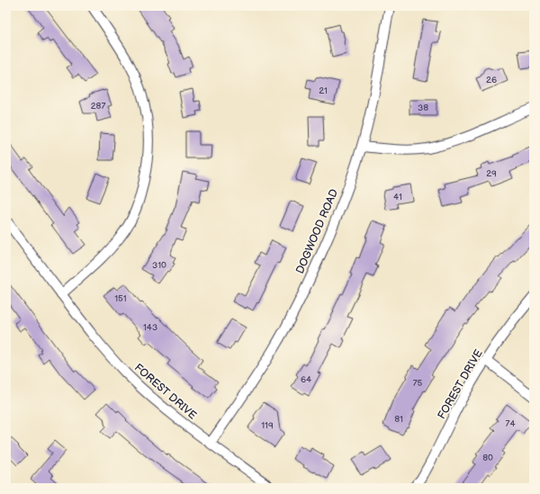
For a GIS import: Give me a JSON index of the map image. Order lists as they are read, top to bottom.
{
  "streets": {
    "street": ["DOGWOOD ROAD", "FOREST DRIVE"]
  },
  "crossings": [
    ["DOGWOOD ROAD", "FOREST DRIVE"]
  ],
  "house_numbers": [
    "26",
    "21",
    "287",
    "38",
    "29",
    "41",
    "310",
    "151",
    "143",
    "64",
    "75",
    "81",
    "74",
    "119",
    "80"
  ]
}
